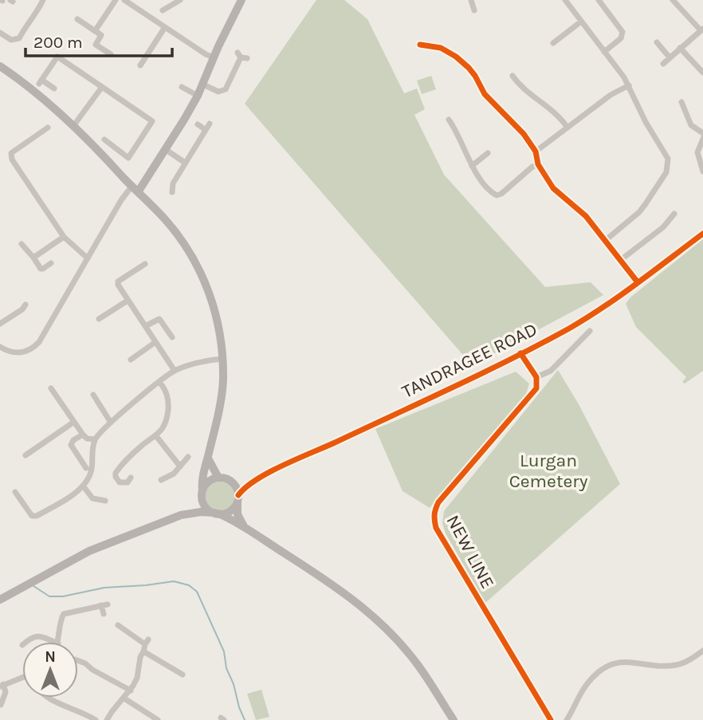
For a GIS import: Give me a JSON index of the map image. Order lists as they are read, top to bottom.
{
  "streets": {
    "street": ["TANDRAGEE ROAD", "NEW LINE"]
  },
  "parks": ["Lurgan Cemetery"],
  "scale_bar": "200 m",
  "north": "top"
}
